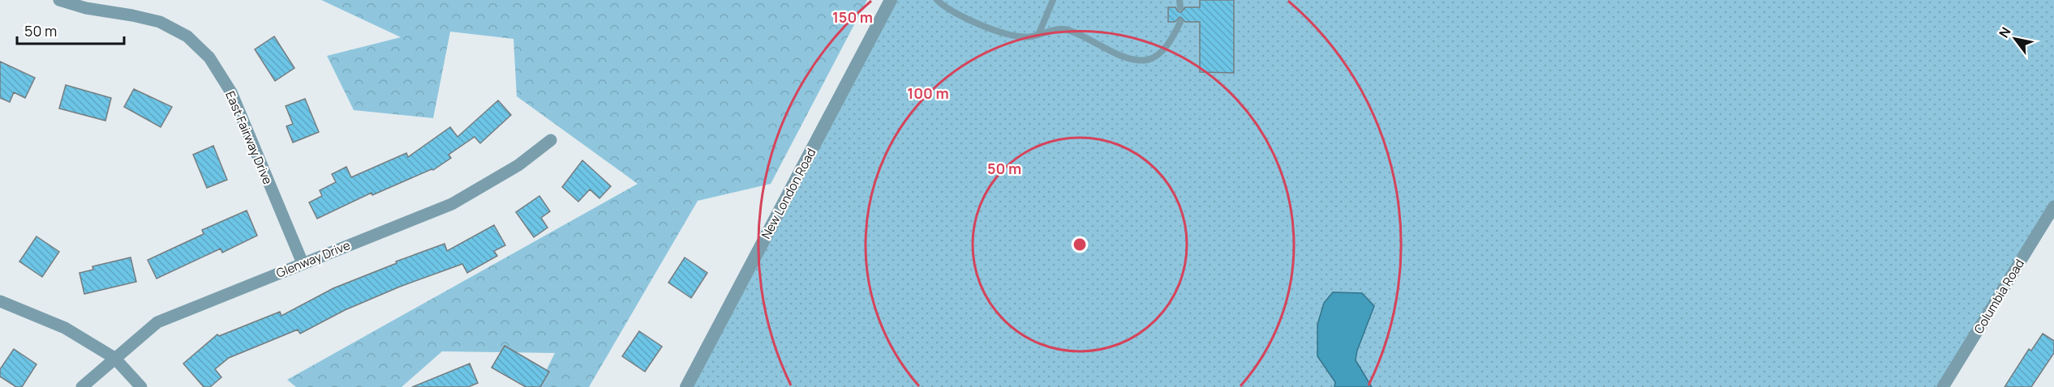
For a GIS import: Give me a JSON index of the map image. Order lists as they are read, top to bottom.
{
  "streets": {
    "street": [
      "East Fairway Drive",
      "New London Road",
      "Glenway Drive",
      "Columbia Road"
    ]
  },
  "crossings": [
    ["East Fairway Drive", "Glenway Drive"]
  ],
  "scale_bar": "50 m",
  "north": "top left",
  "rings": ["150 m", "100 m", "50 m"]
}
